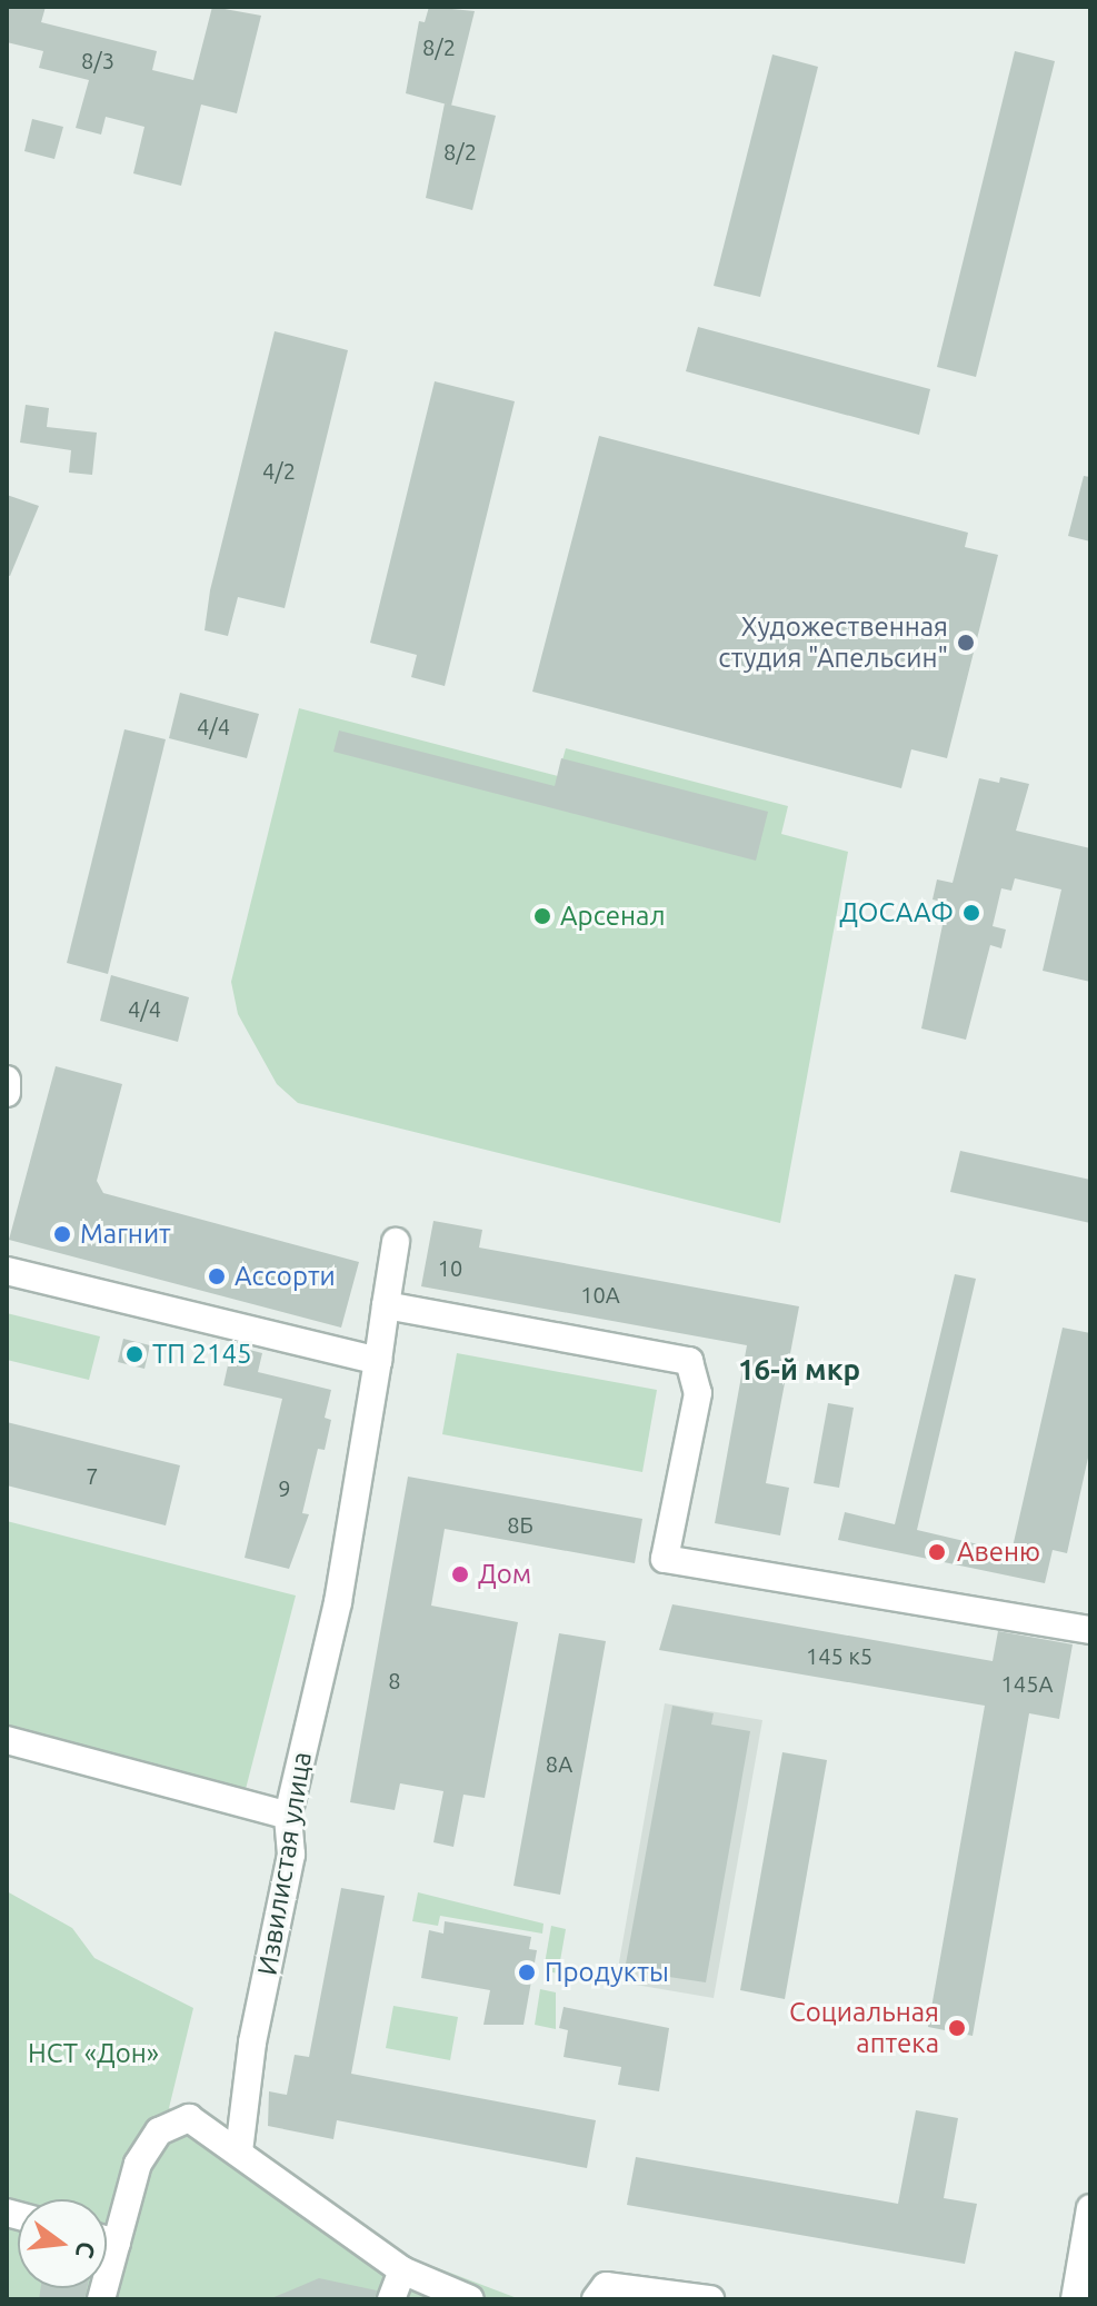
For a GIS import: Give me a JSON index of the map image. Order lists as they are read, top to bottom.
{
  "streets": {
    "street": ["Извилистая улица"]
  },
  "districts": ["16-й мкр"],
  "parks": ["НСТ «Дон»"],
  "places": [
    "Художественная студия \"Апельсин\"",
    "ДОСААФ",
    "Арсенал",
    "Магнит",
    "Ассорти",
    "ТП 2145",
    "Авеню",
    "Дом",
    "Продукты",
    "Социальная аптека"
  ],
  "house_numbers": [
    "8/2",
    "8/3",
    "8/2",
    "4/2",
    "4/4",
    "4/4",
    "10",
    "10А",
    "7",
    "9",
    "8Б",
    "145 к5",
    "8",
    "145А",
    "8А"
  ],
  "north": "right"
}
